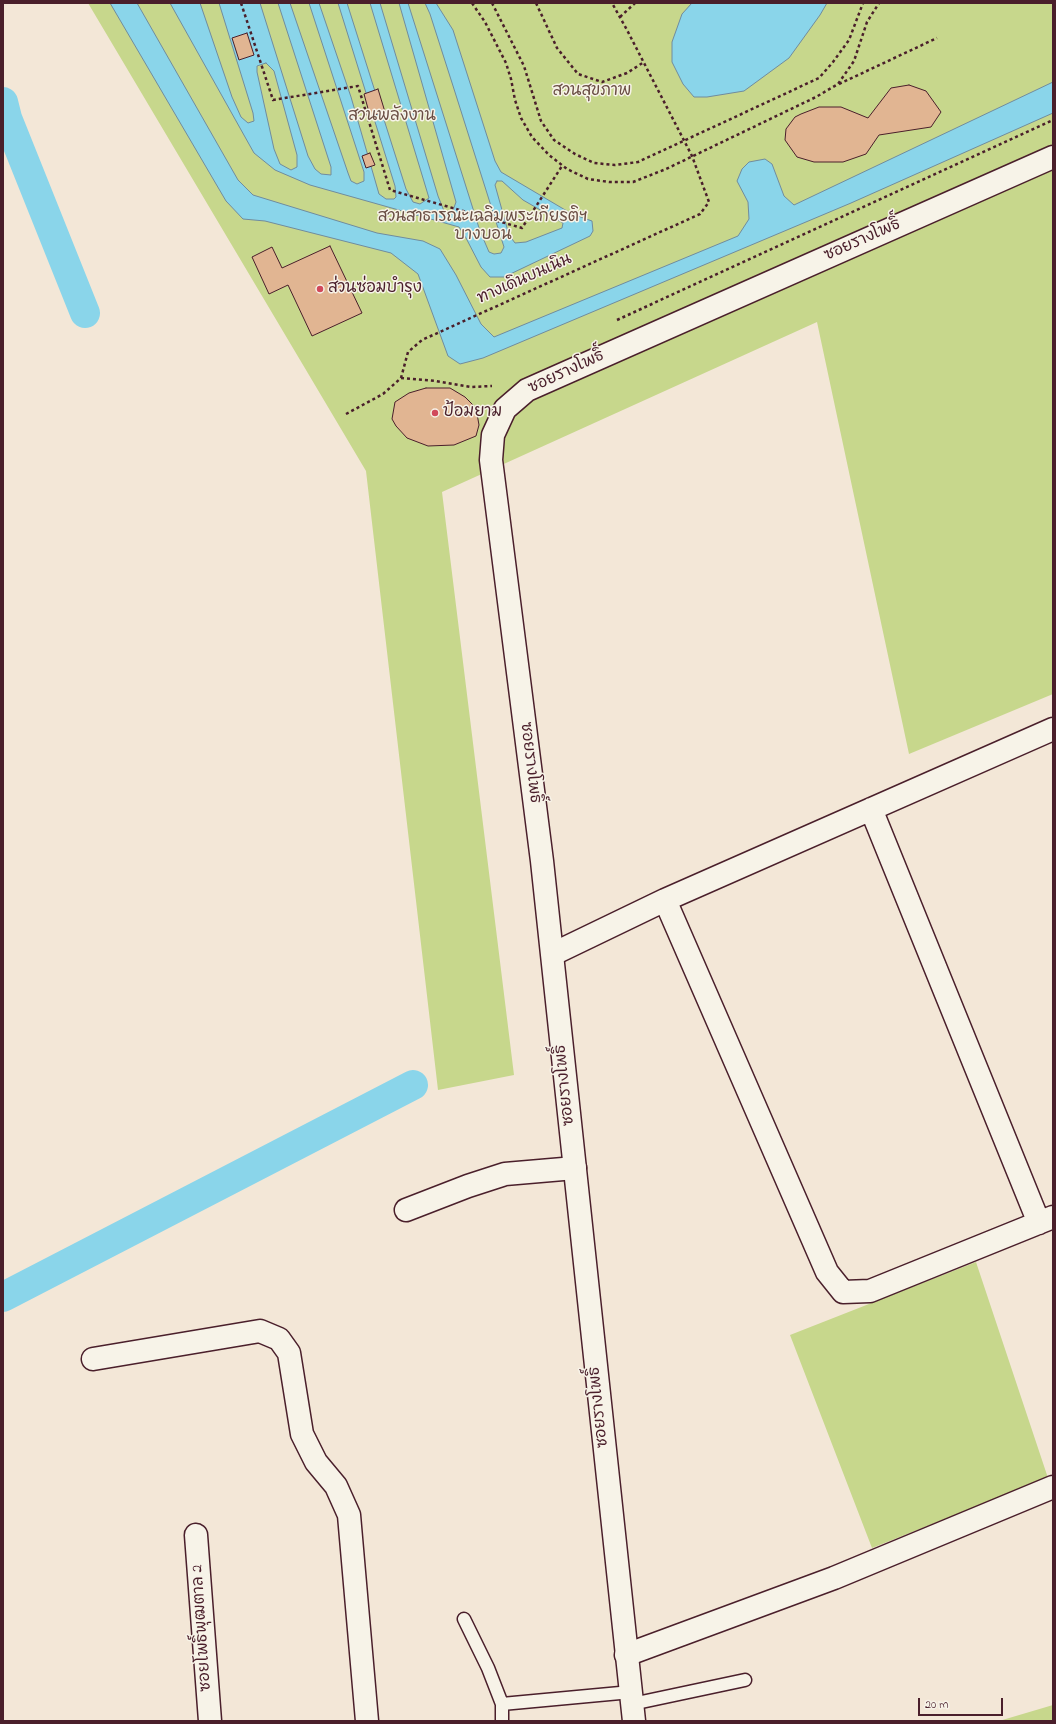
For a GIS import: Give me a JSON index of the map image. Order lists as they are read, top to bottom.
{
  "streets": {
    "street": ["ซอยรางโพธิ์", "ซอยโพธิ์พุฒตาล 2"],
    "path": ["ทางเดินบนเนิน"]
  },
  "parks": ["สวนสุขภาพ", "สวนพลังงาน", "สวนสาธารณะเฉลิมพระเกียรติฯ บางบอน"],
  "places": ["ส่วนซ่อมบำรุง", "ป้อมยาม"],
  "scale_bar": "20 m"
}
